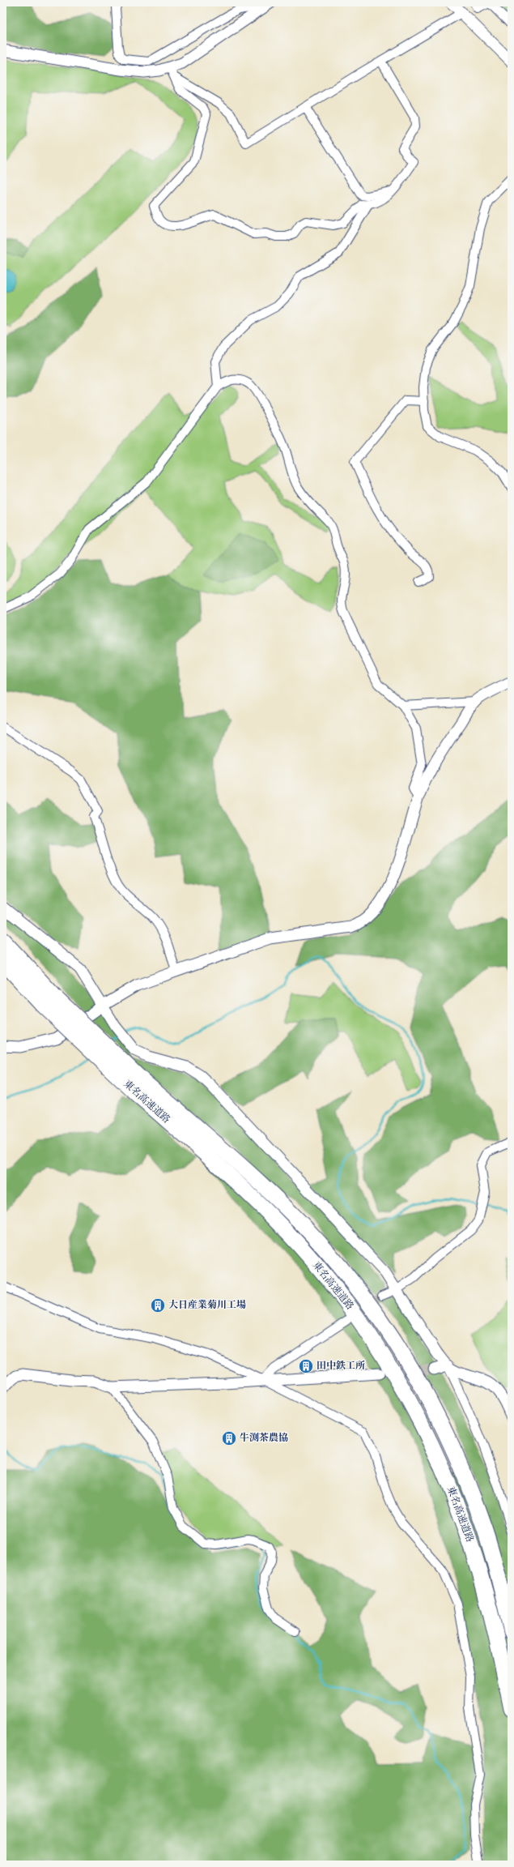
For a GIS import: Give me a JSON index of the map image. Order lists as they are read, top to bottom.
{
  "streets": {
    "highway": ["東名高速道路"]
  },
  "places": {
    "building": ["大日産業菊川工場", "田中鉄工所", "牛渕茶農協"]
  }
}
